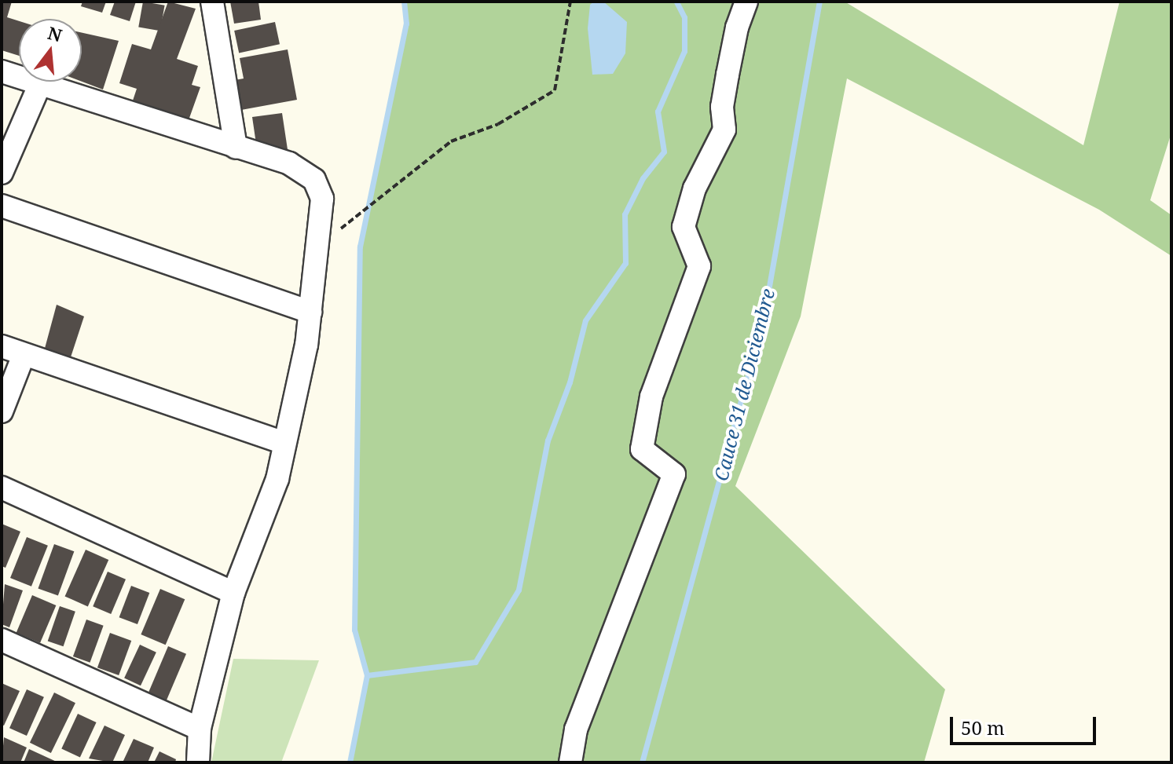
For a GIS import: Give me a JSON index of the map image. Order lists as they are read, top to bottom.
{
  "water": ["Cauce 31 de Diciembre"],
  "scale_bar": "50 m",
  "north": "top"
}
